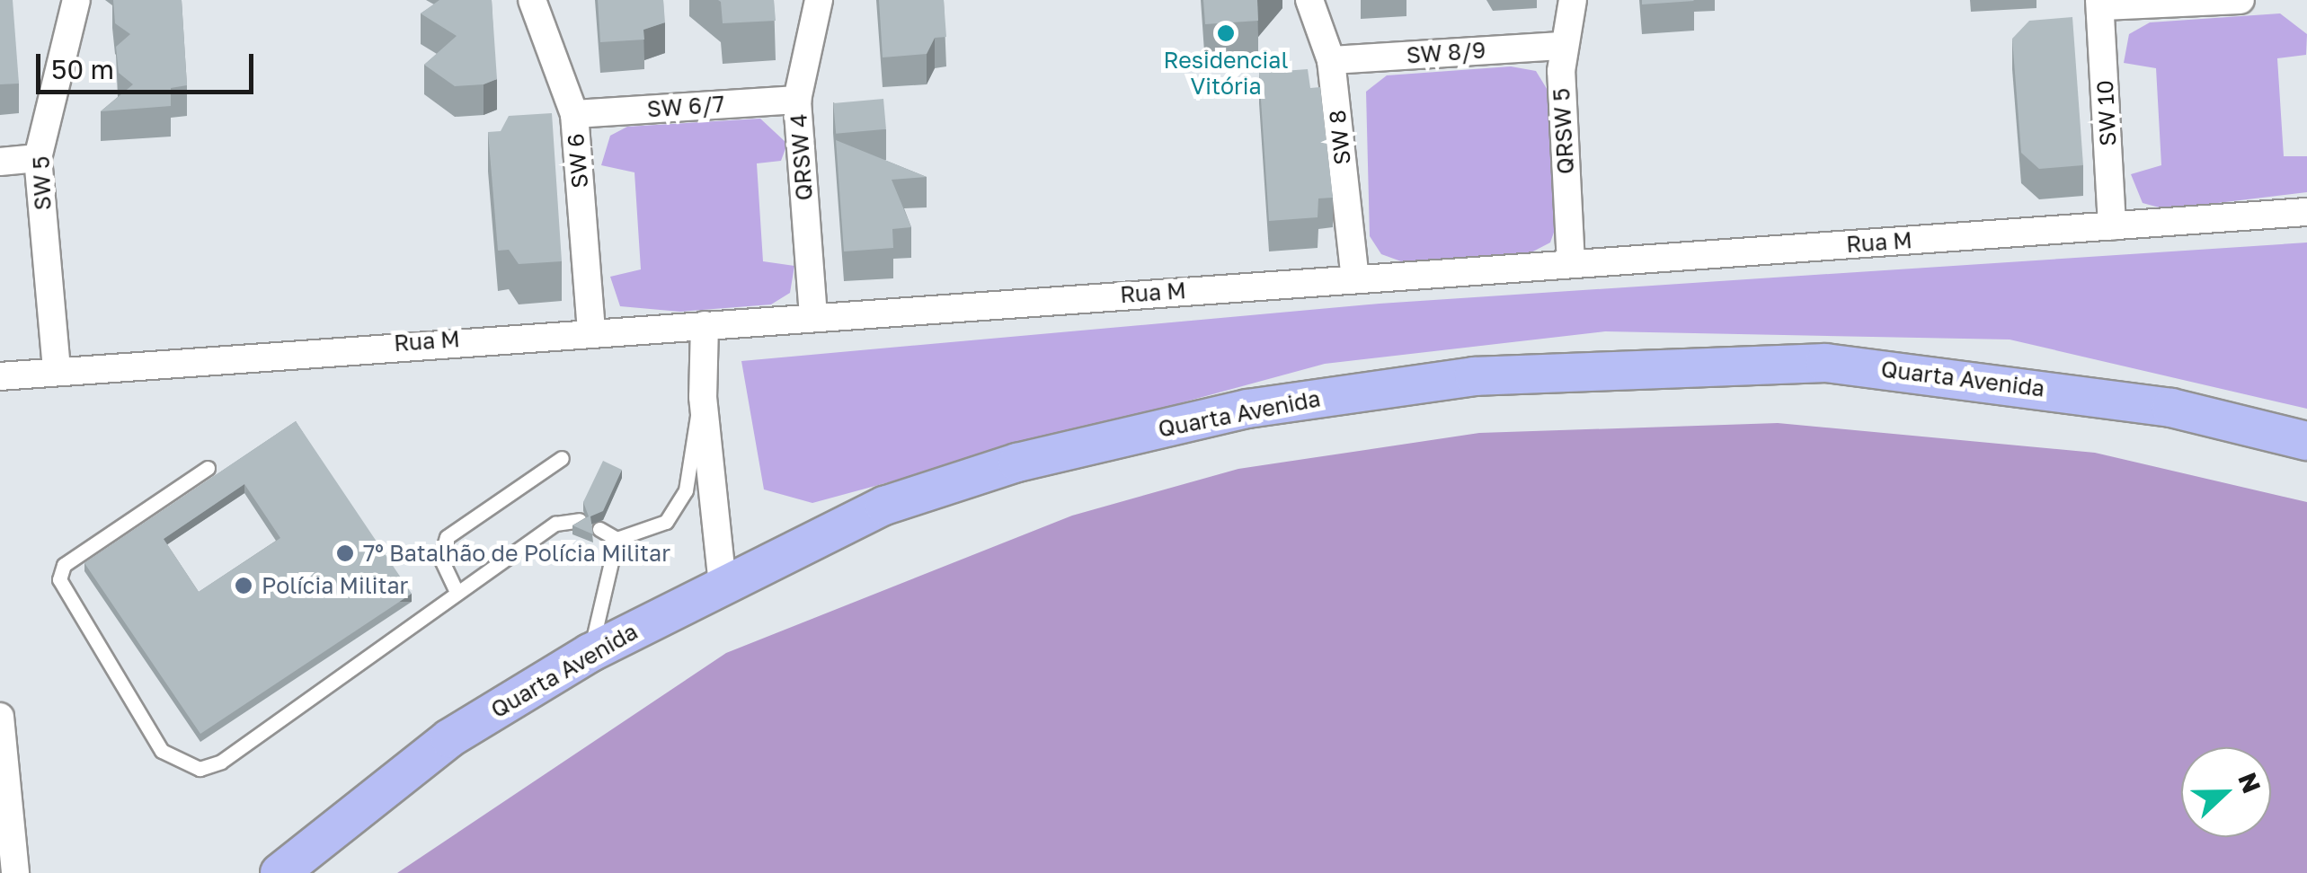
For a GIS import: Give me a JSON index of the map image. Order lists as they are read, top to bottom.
{
  "streets": {
    "main road": ["Quarta Avenida"],
    "street": [
      "SW 8/9",
      "SW 6/7",
      "SW 10",
      "QRSW 5",
      "SW 8",
      "QRSW 4",
      "SW 6",
      "SW 5",
      "Rua M"
    ]
  },
  "crossings": [
    ["SW 8/9", "QRSW 5"],
    ["SW 8/9", "SW 8"],
    ["SW 6/7", "QRSW 4"],
    ["SW 6/7", "SW 6"],
    ["SW 10", "Rua M"],
    ["QRSW 5", "Rua M"],
    ["SW 8", "Rua M"],
    ["QRSW 4", "Rua M"],
    ["SW 6", "Rua M"],
    ["SW 5", "Rua M"]
  ],
  "places": ["Residencial Vitória", "7º Batalhão de Polícia Militar", "Polícia Militar"],
  "scale_bar": "50 m",
  "north": "right"
}
